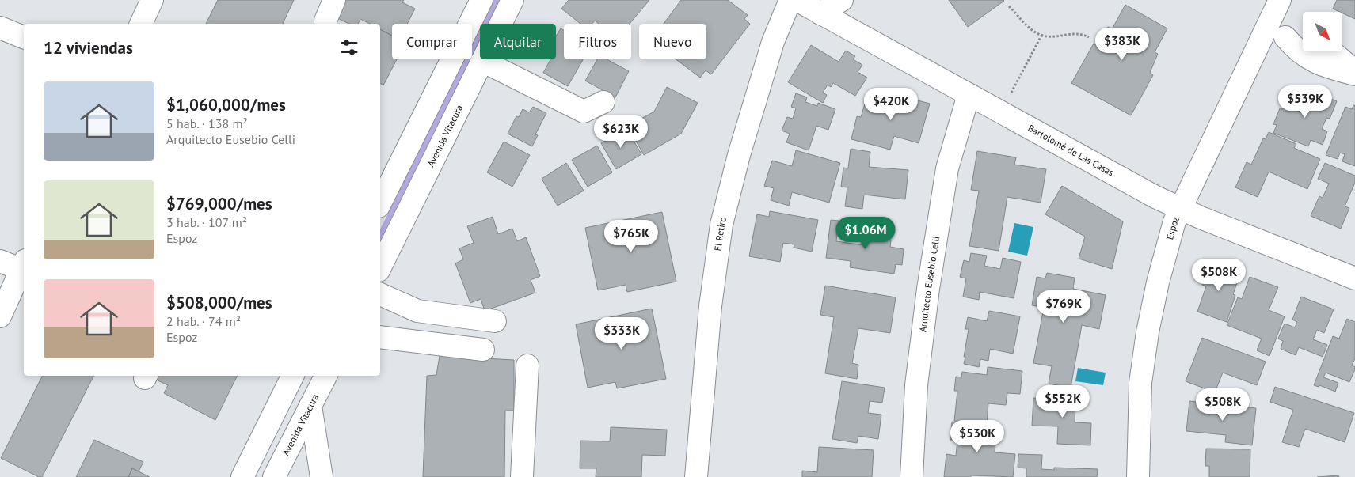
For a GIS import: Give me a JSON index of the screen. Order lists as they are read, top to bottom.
{
  "streets": {
    "street": [
      "Avenida Vitacura",
      "Bartolomé de Las Casas",
      "Espoz",
      "El Retiro",
      "Arquitecto Eusebio Celli"
    ]
  },
  "crossings": [
    ["Bartolomé de Las Casas", "Espoz"],
    ["Bartolomé de Las Casas", "Arquitecto Eusebio Celli"]
  ],
  "north": "bottom right",
  "page": {
    "chip": [
      "Comprar",
      "Alquilar",
      "Filtros",
      "Nuevo"
    ],
    "heading": "12 viviendas",
    "price": [
      "$383K",
      "$539K",
      "$420K",
      "$623K",
      "$1.06M",
      "$765K",
      "$508K",
      "$769K",
      "$333K",
      "$552K",
      "$508K",
      "$530K"
    ],
    "list": [
      {
        "name": "$1,060,000/mes",
        "note": "5 hab. · 138 m² · Arquitecto Eusebio Celli"
      },
      {
        "name": "$769,000/mes",
        "note": "3 hab. · 107 m² · Espoz"
      },
      {
        "name": "$508,000/mes",
        "note": "2 hab. · 74 m² · Espoz"
      }
    ]
  }
}
